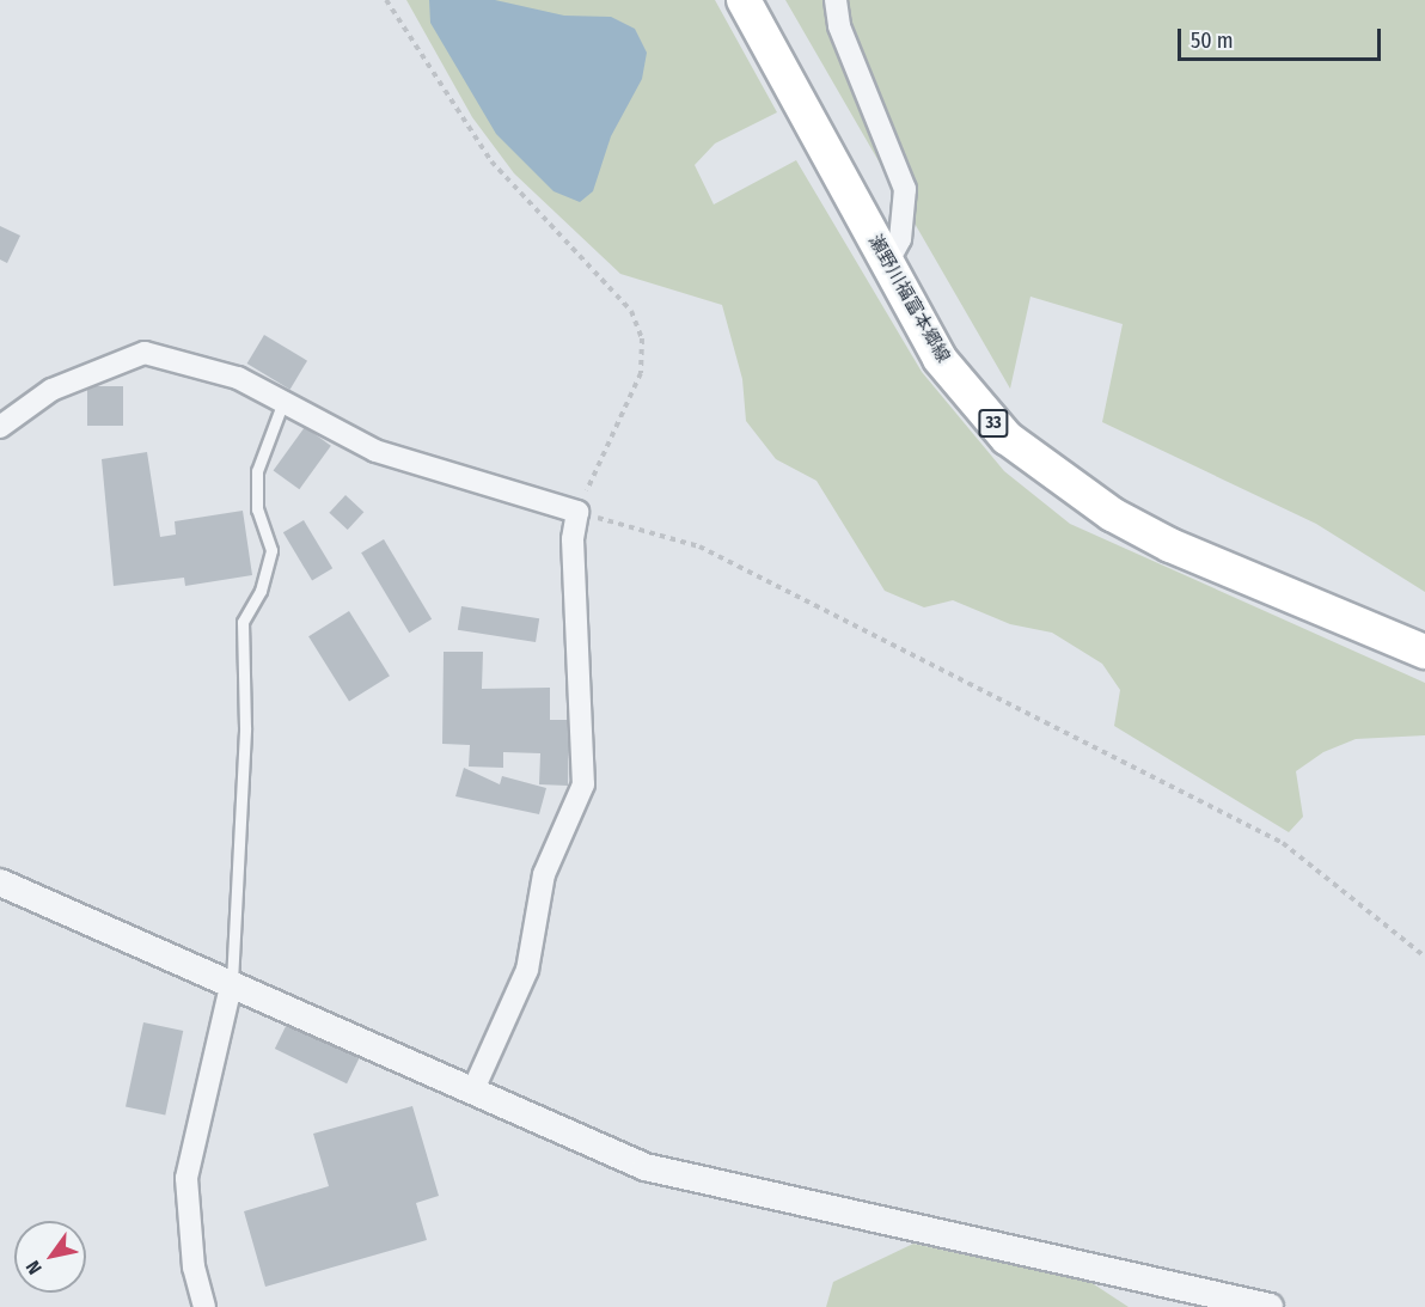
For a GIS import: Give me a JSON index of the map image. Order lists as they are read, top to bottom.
{
  "streets": {
    "main road": ["瀬野川福富本郷線", "33"]
  },
  "scale_bar": "50 m",
  "north": "bottom left"
}
